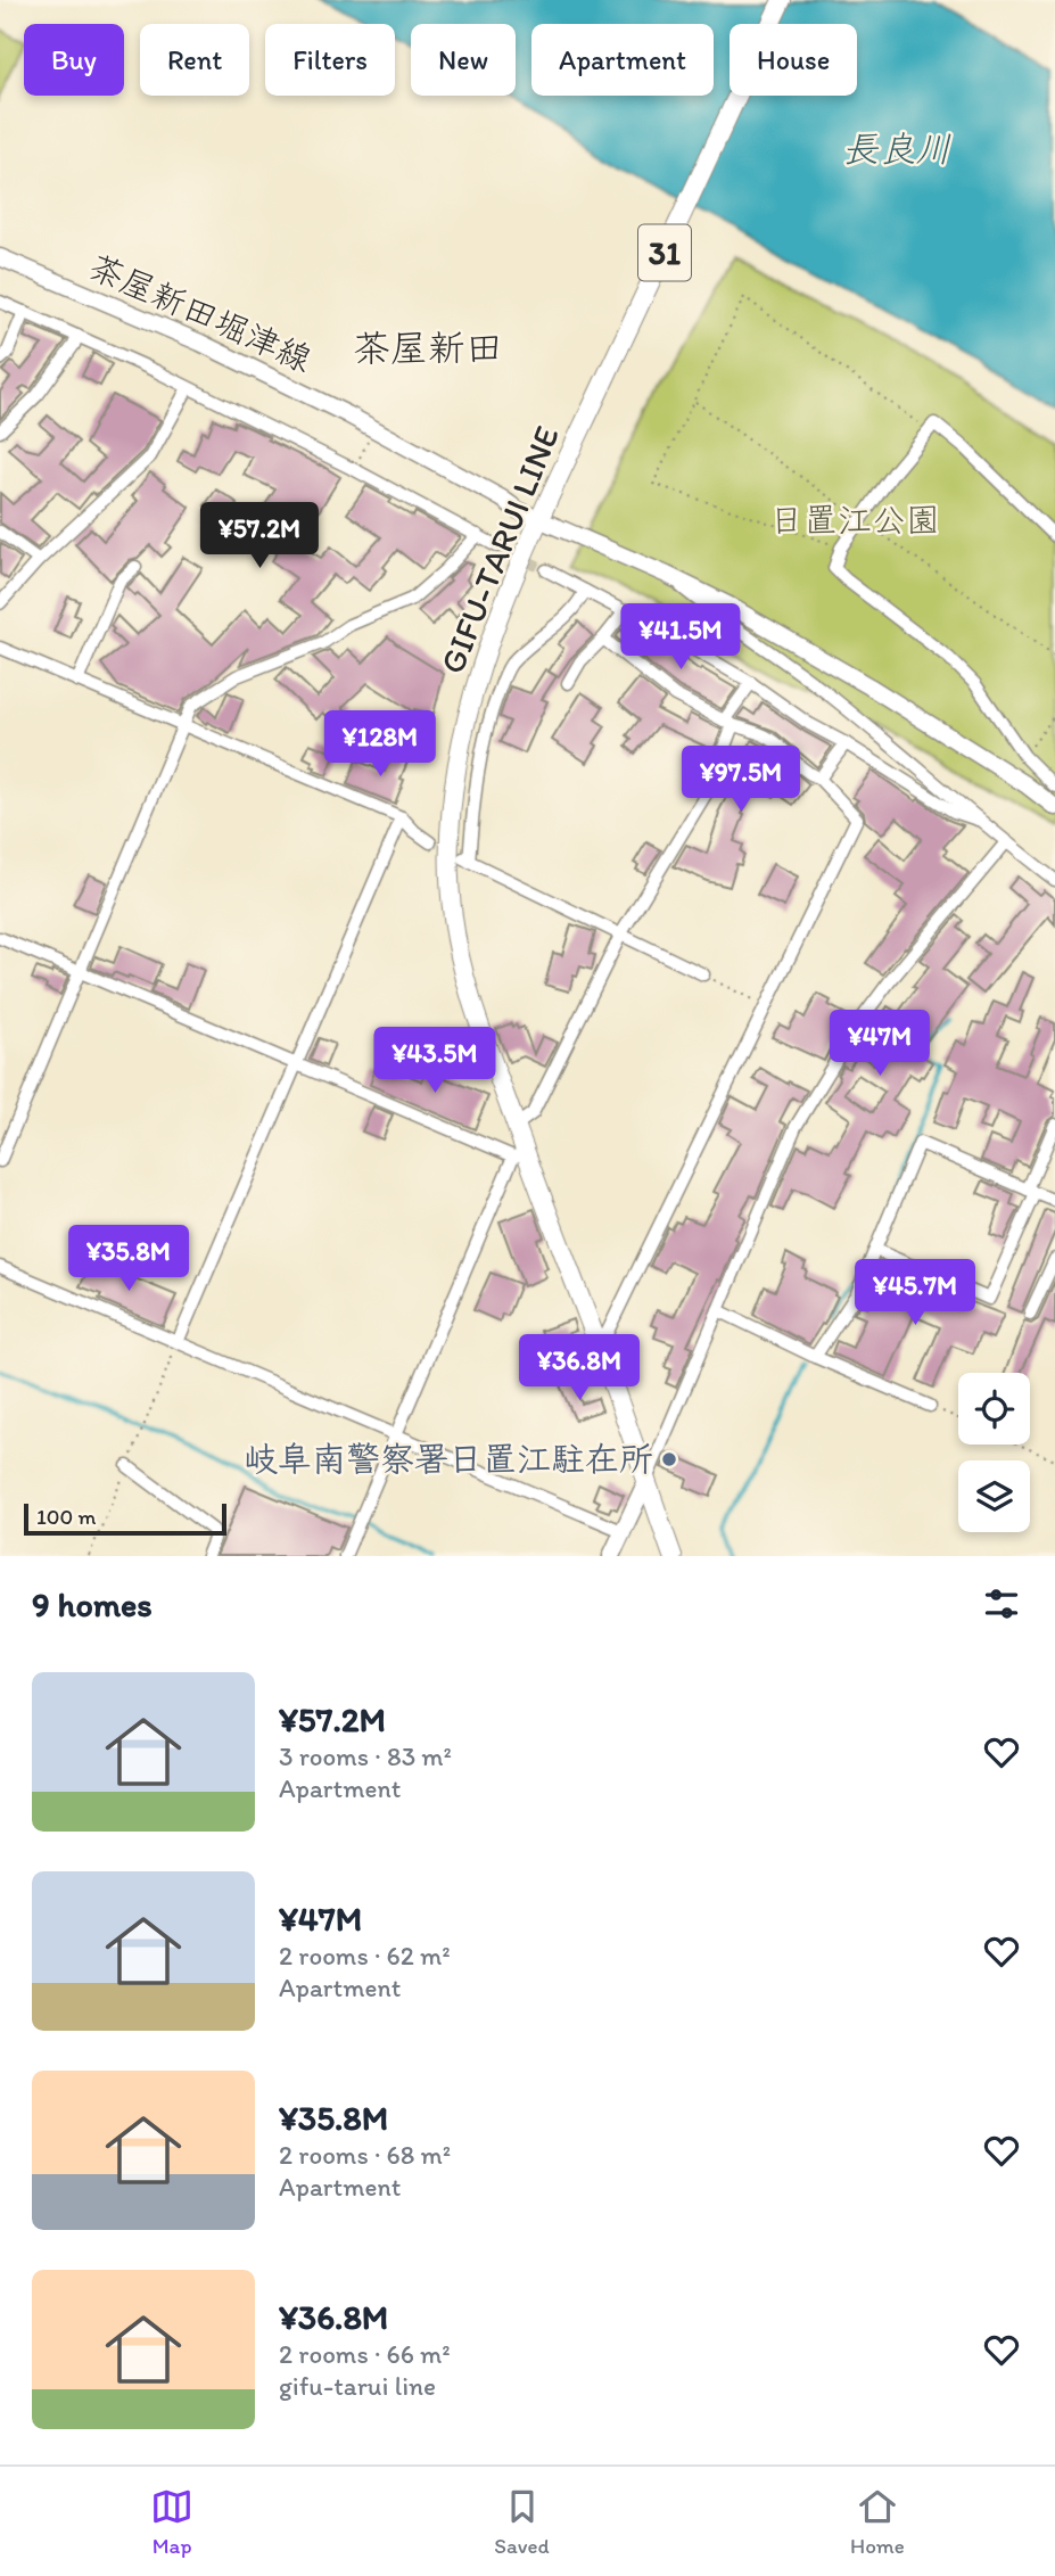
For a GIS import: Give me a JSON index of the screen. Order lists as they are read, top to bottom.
{
  "streets": {
    "main road": ["31", "茶屋新田堀津線", "GIFU-TARUI LINE"]
  },
  "crossings": [
    ["茶屋新田堀津線", "GIFU-TARUI LINE"]
  ],
  "districts": ["茶屋新田"],
  "water": ["長良川"],
  "parks": ["日置江公園"],
  "places": ["岐阜南警察署日置江駐在所"],
  "scale_bar": "100 m",
  "page": {
    "chip": [
      "Buy",
      "Rent",
      "Filters",
      "New",
      "Apartment",
      "House"
    ],
    "price": [
      "¥57.2M",
      "¥41.5M",
      "¥128M",
      "¥97.5M",
      "¥47M",
      "¥43.5M",
      "¥35.8M",
      "¥45.7M",
      "¥36.8M"
    ],
    "scale": "100 m",
    "heading": "9 homes",
    "list": [
      {
        "name": "¥57.2M",
        "note": "3 rooms · 83 m² · Apartment"
      },
      {
        "name": "¥47M",
        "note": "2 rooms · 62 m² · Apartment"
      },
      {
        "name": "¥35.8M",
        "note": "2 rooms · 68 m² · Apartment"
      },
      {
        "name": "¥36.8M",
        "note": "2 rooms · 66 m² · gifu-tarui line"
      }
    ],
    "tabs": ["Map", "Saved", "Home"]
  }
}
